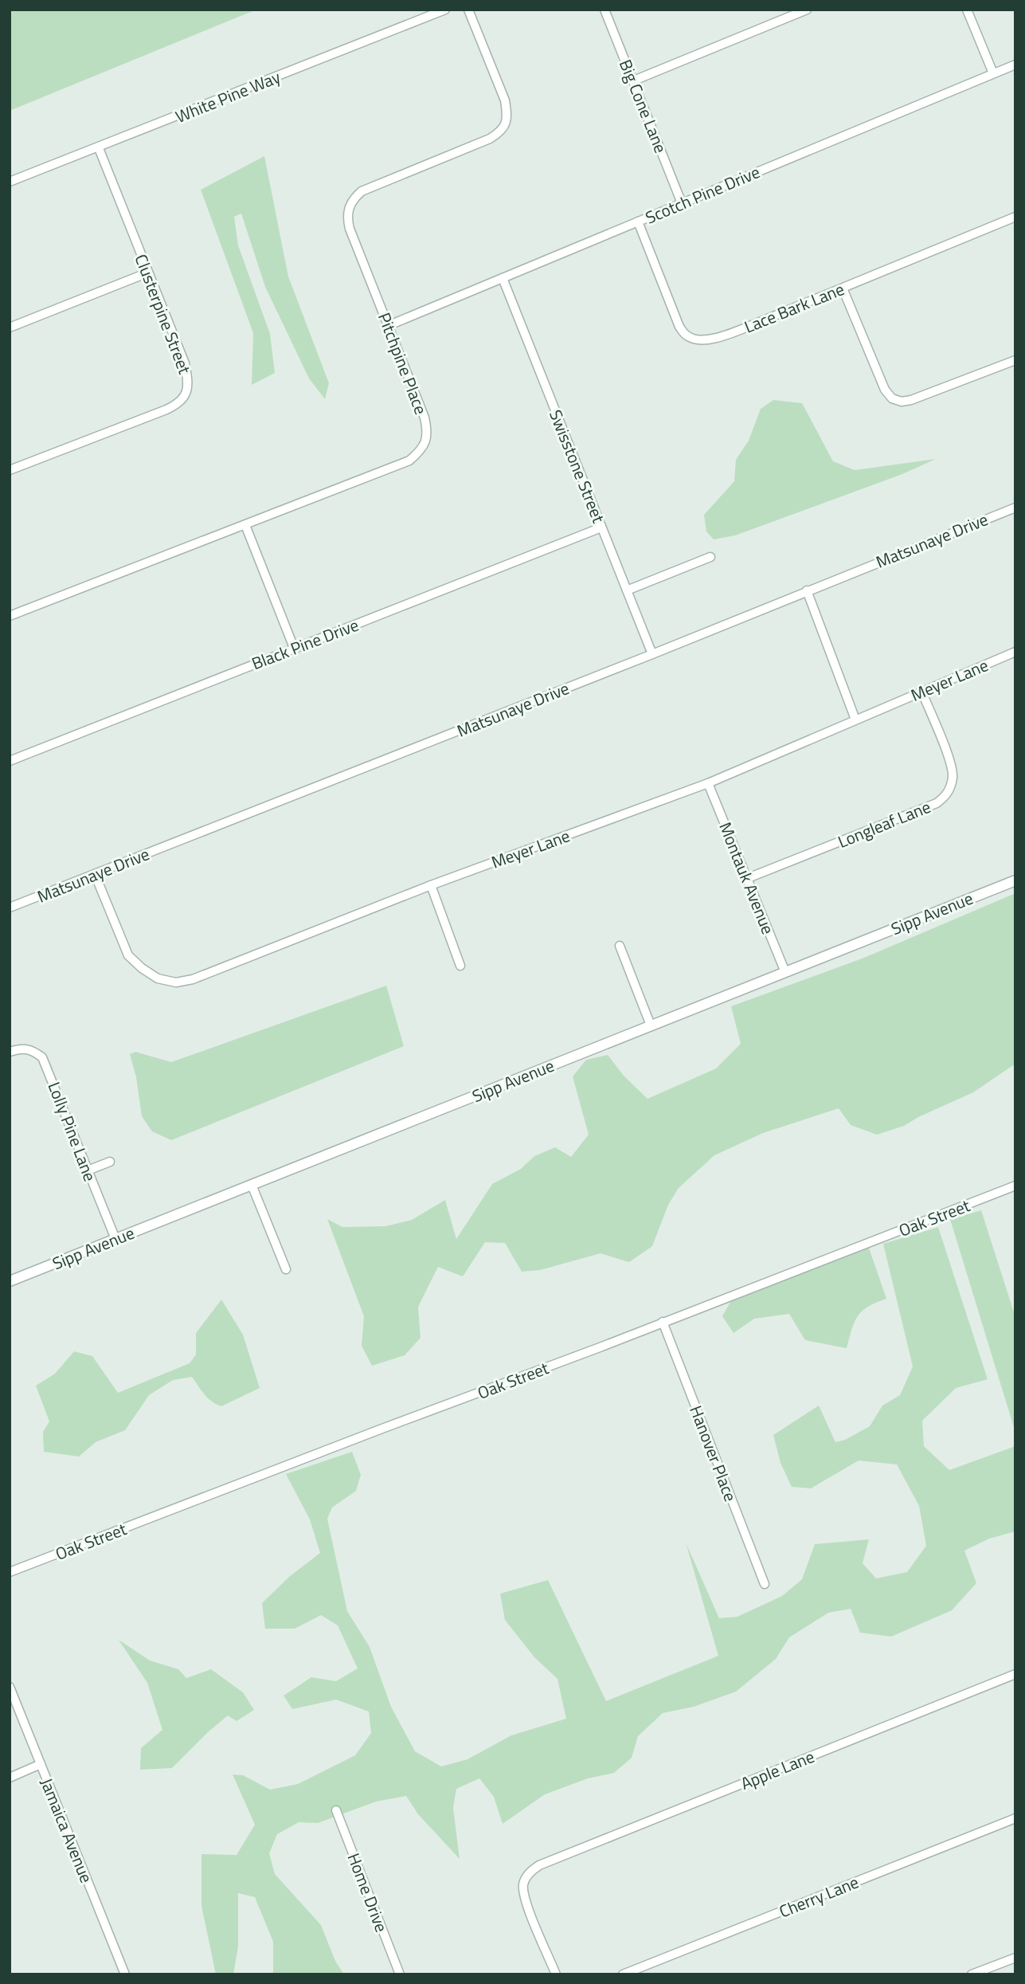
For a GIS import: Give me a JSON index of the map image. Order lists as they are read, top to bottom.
{
  "streets": {
    "street": [
      "White Pine Way",
      "Big Cone Lane",
      "Scotch Pine Drive",
      "Lace Bark Lane",
      "Clusterpine Street",
      "Pitchpine Place",
      "Swisstone Street",
      "Matsunaye Drive",
      "Black Pine Drive",
      "Meyer Lane",
      "Longleaf Lane",
      "Montauk Avenue",
      "Sipp Avenue",
      "Lolly Pine Lane",
      "Oak Street",
      "Hanover Place",
      "Apple Lane",
      "Jamaica Avenue",
      "Home Drive",
      "Cherry Lane"
    ]
  },
  "crossings": [
    ["White Pine Way", "Clusterpine Street"],
    ["Big Cone Lane", "Scotch Pine Drive"],
    ["Scotch Pine Drive", "Lace Bark Lane"],
    ["Scotch Pine Drive", "Pitchpine Place"],
    ["Scotch Pine Drive", "Swisstone Street"],
    ["Swisstone Street", "Matsunaye Drive"],
    ["Swisstone Street", "Black Pine Drive"],
    ["Matsunaye Drive", "Meyer Lane"],
    ["Meyer Lane", "Longleaf Lane"],
    ["Meyer Lane", "Montauk Avenue"],
    ["Longleaf Lane", "Montauk Avenue"],
    ["Montauk Avenue", "Sipp Avenue"],
    ["Sipp Avenue", "Lolly Pine Lane"],
    ["Oak Street", "Hanover Place"]
  ]
}
